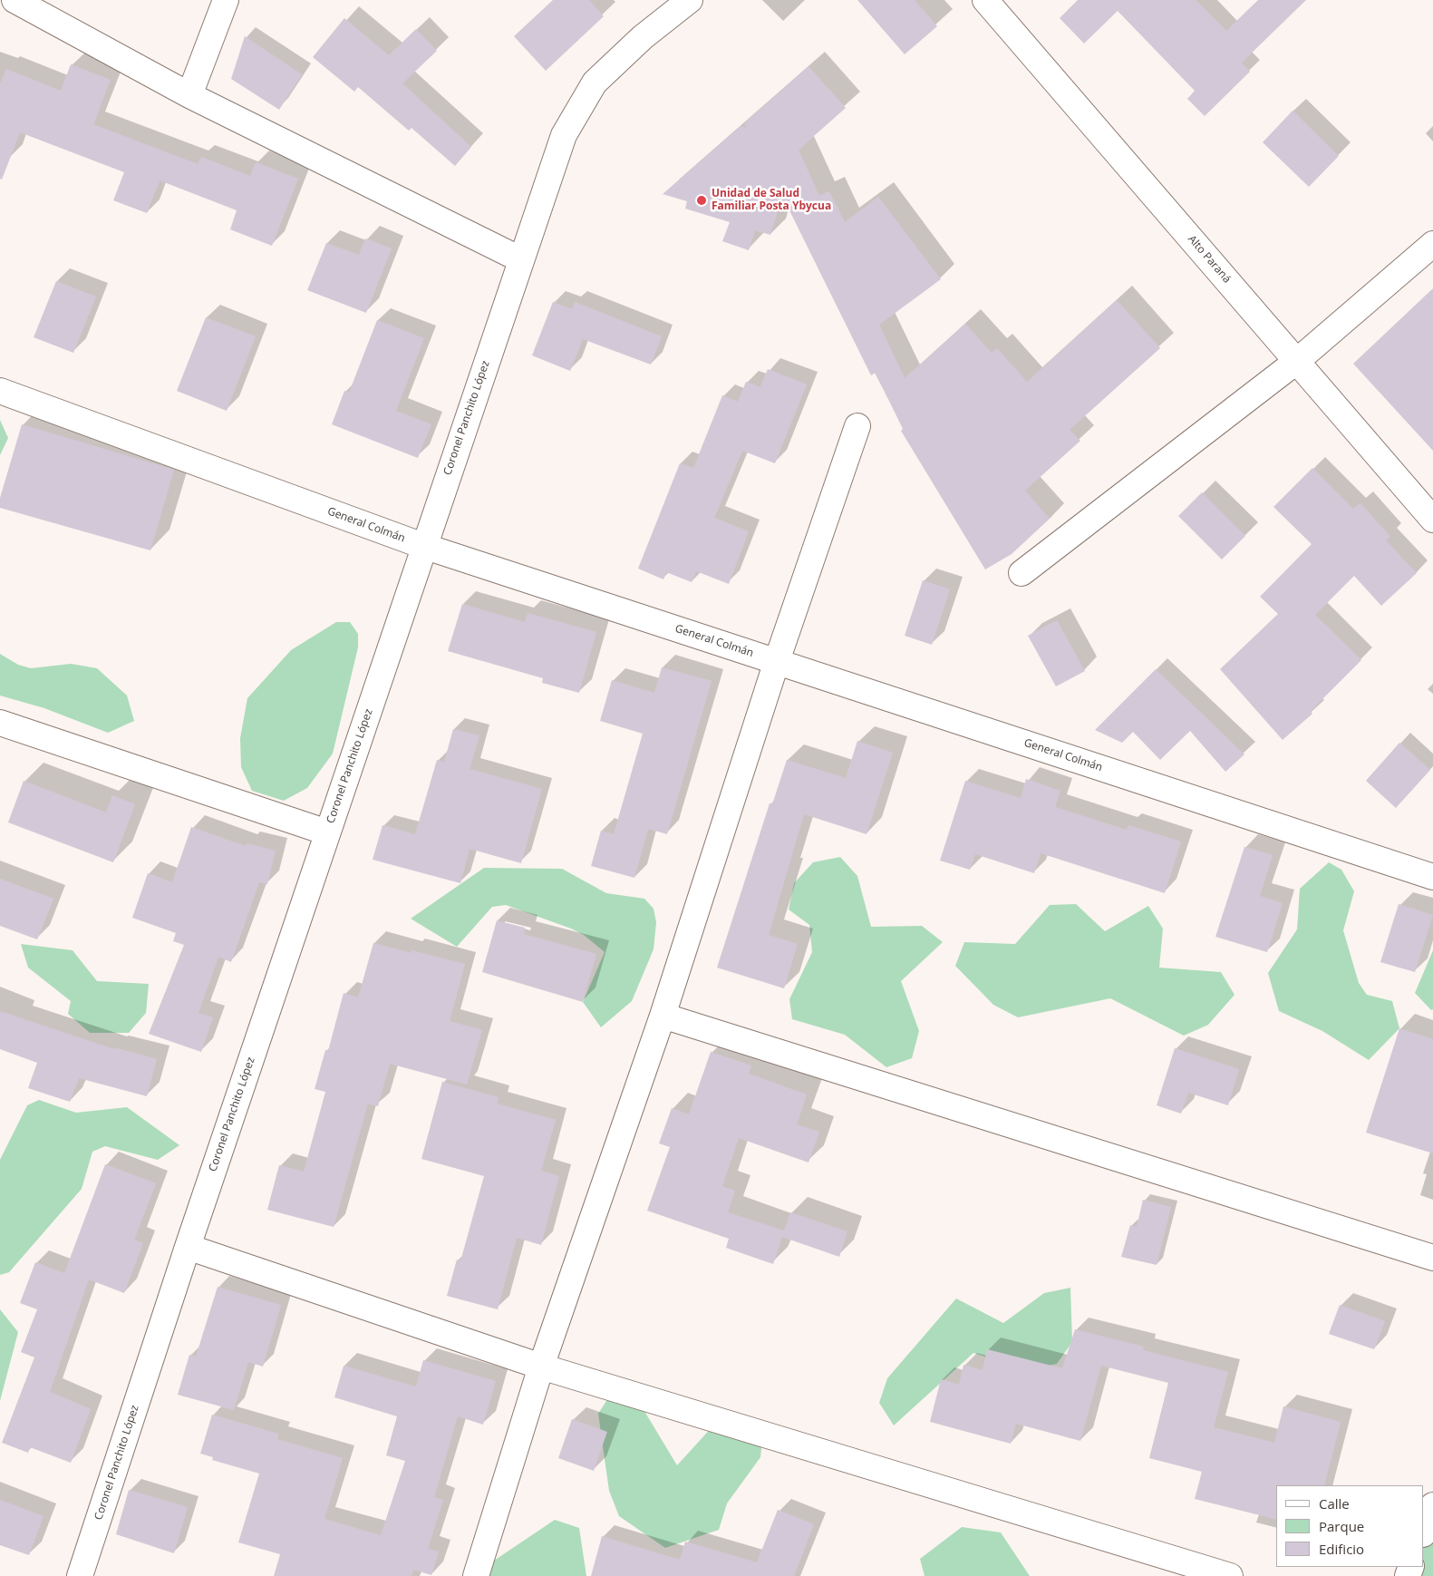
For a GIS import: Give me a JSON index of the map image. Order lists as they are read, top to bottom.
{
  "streets": {
    "street": ["Alto Paraná", "Coronel Panchito López", "General Colmán"]
  },
  "crossings": [
    ["Coronel Panchito López", "General Colmán"]
  ],
  "places": ["Unidad de Salud Familiar Posta Ybycua"],
  "legend": ["Calle", "Parque", "Edificio"]
}
